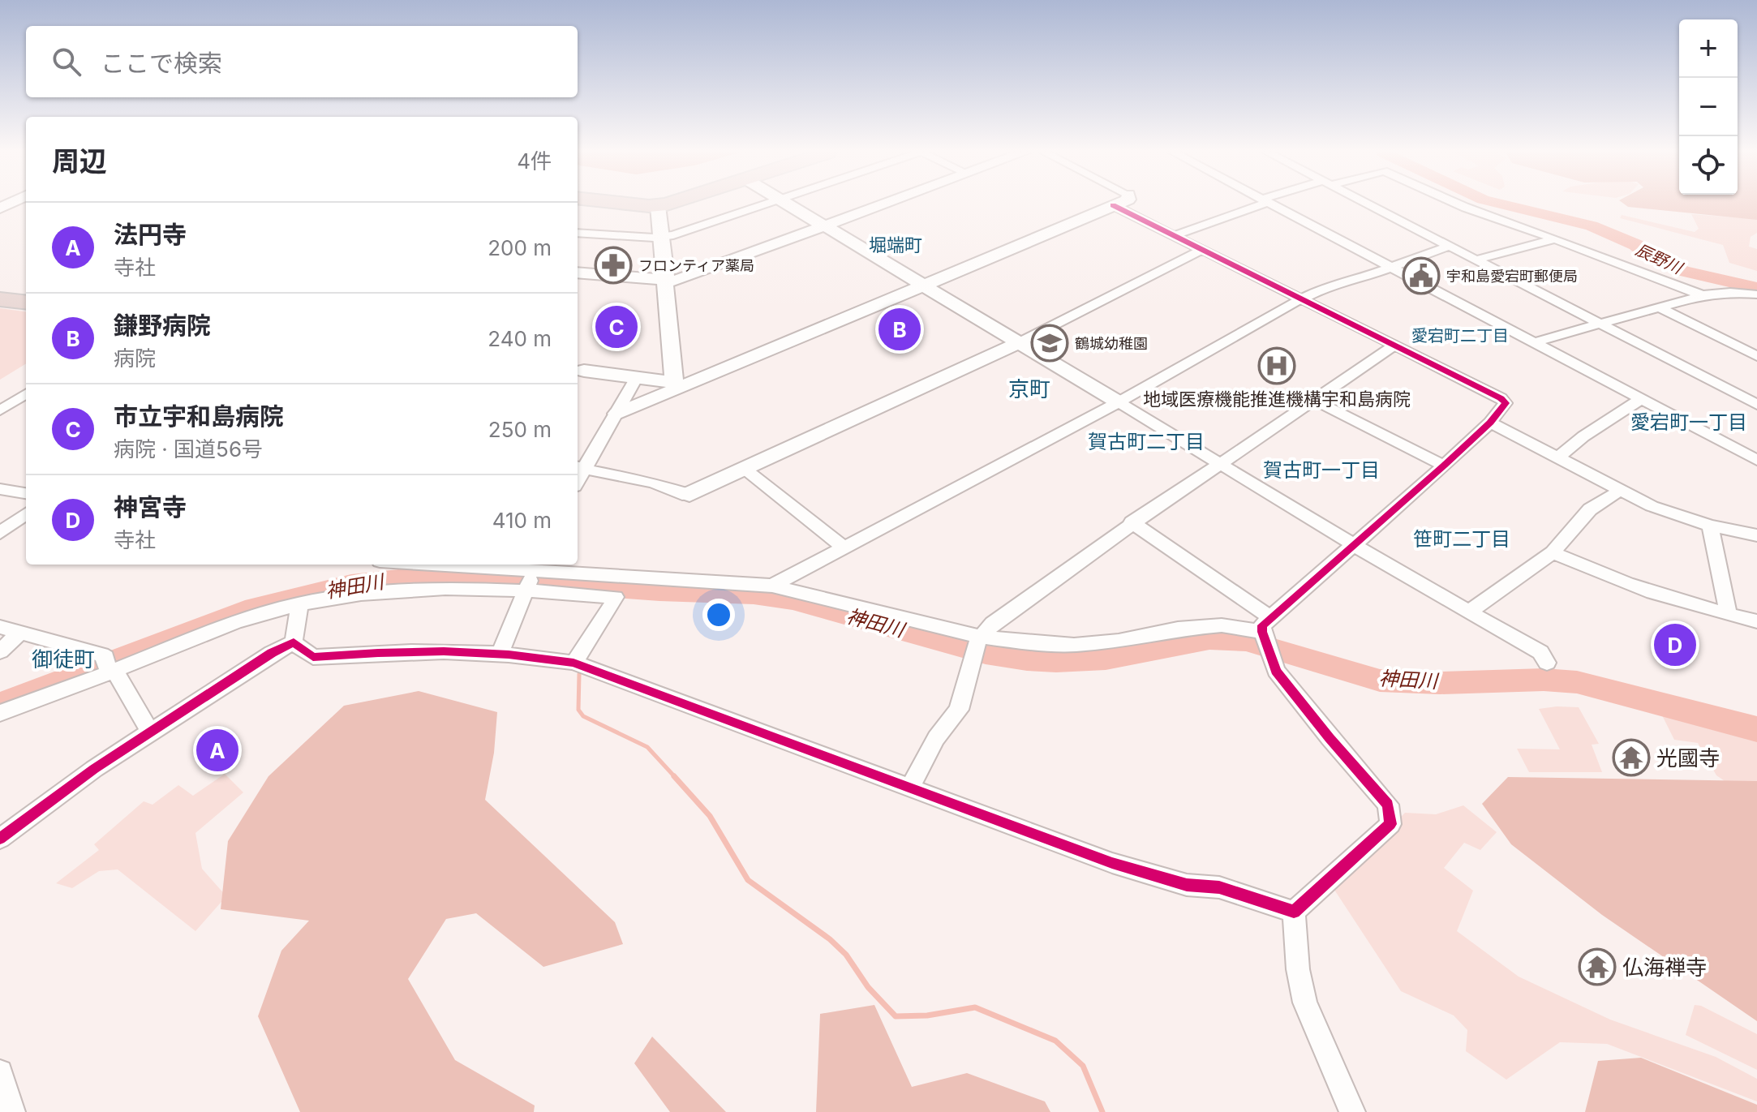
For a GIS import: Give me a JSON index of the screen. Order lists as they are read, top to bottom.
{
  "districts": [
    "堀端町",
    "愛宕町二丁目",
    "京町",
    "愛宕町一丁目",
    "賀古町二丁目",
    "賀古町一丁目",
    "笹町二丁目",
    "御徒町"
  ],
  "water": ["辰野川", "神田川"],
  "places": {
    "pharmacy": ["フロンティア薬局"],
    "public building": ["宇和島愛宕町郵便局"],
    "school or university": ["鶴城幼稚園"],
    "hospital": ["地域医療機能推進機構宇和島病院"],
    "temple": ["光國寺", "仏海禅寺"]
  },
  "page": {
    "map_buttons": ["+", "−"],
    "search": "ここで検索",
    "heading": ["周辺", "4件"],
    "list": [
      {
        "mark": "A",
        "name": "法円寺",
        "note": "寺社",
        "value": "200 m"
      },
      {
        "mark": "B",
        "name": "鎌野病院",
        "note": "病院",
        "value": "240 m"
      },
      {
        "mark": "C",
        "name": "市立宇和島病院",
        "note": "病院 · 国道56号",
        "value": "250 m"
      },
      {
        "mark": "D",
        "name": "神宮寺",
        "note": "寺社",
        "value": "410 m"
      }
    ],
    "pins": [
      "C",
      "B",
      "D",
      "A"
    ]
  }
}
